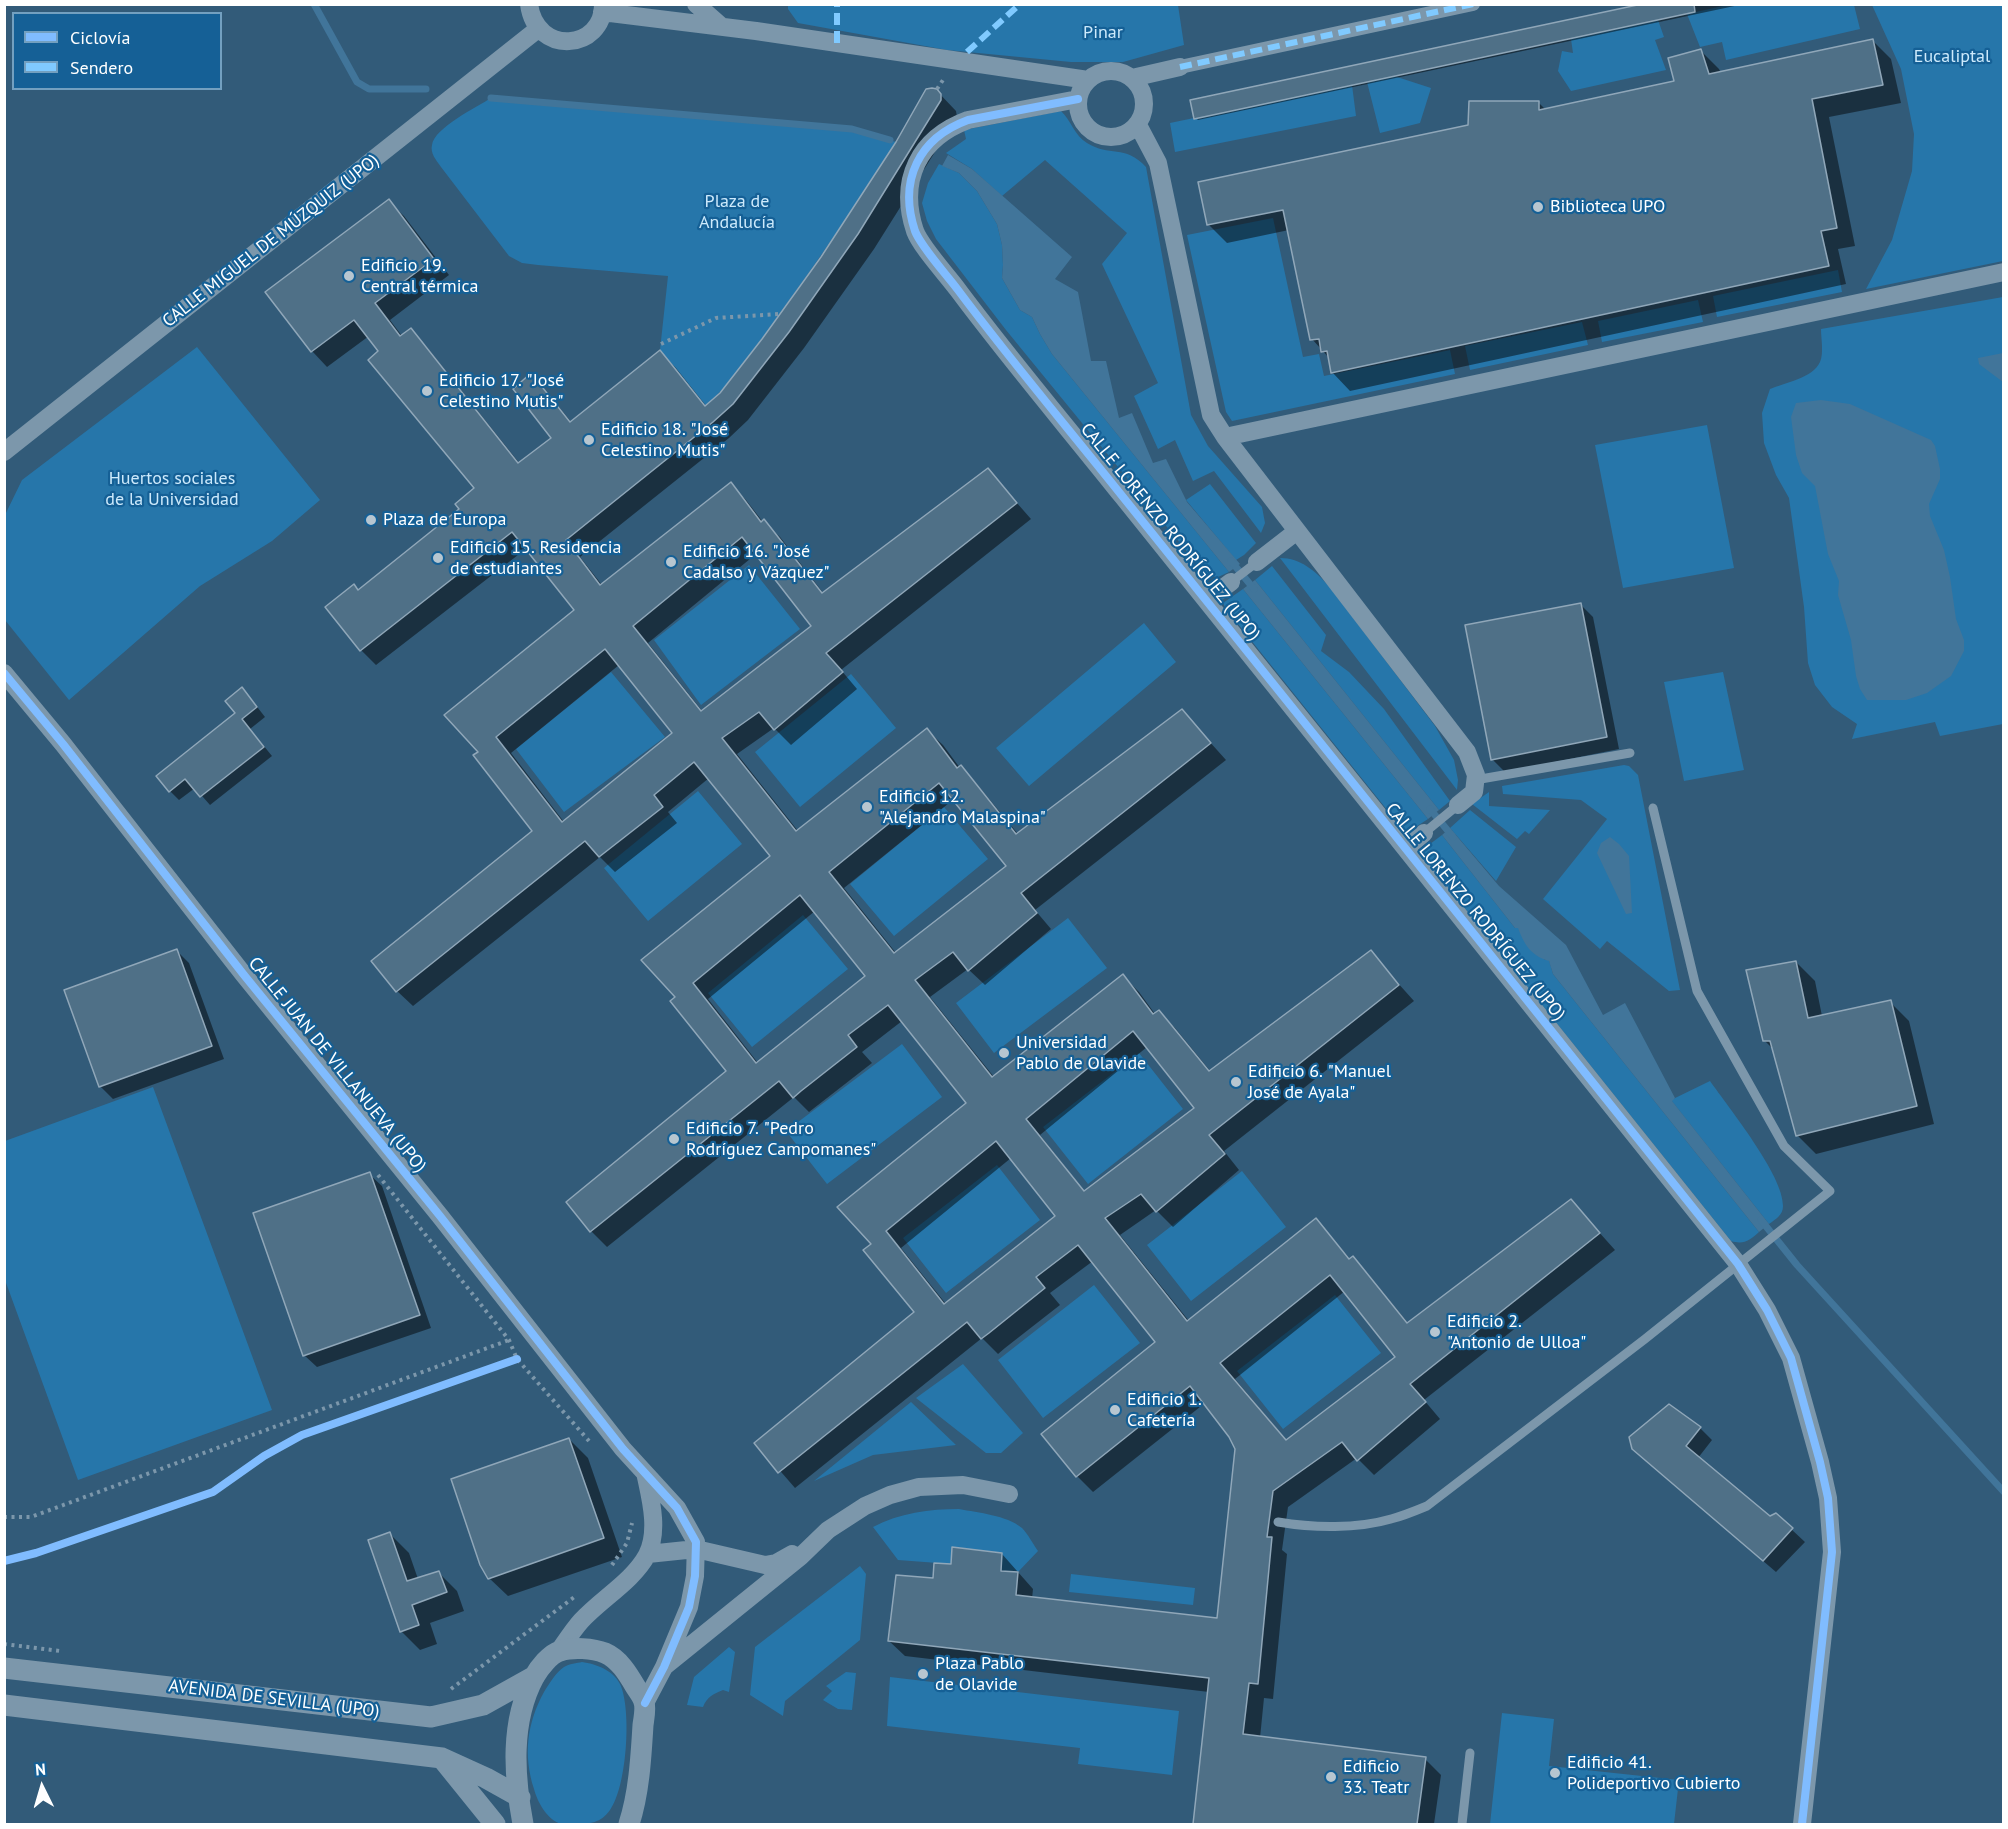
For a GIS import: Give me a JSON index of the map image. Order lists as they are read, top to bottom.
{
  "streets": {
    "street": [
      "CALLE MIGUEL DE MÚZQUIZ (UPO)",
      "CALLE LORENZO RODRÍGUEZ (UPO)",
      "CALLE JUAN DE VILLANUEVA (UPO)",
      "AVENIDA DE SEVILLA (UPO)"
    ]
  },
  "parks": [
    "Pinar",
    "Eucaliptal",
    "Plaza de Andalucía",
    "Huertos sociales de la Universidad"
  ],
  "places": [
    "Biblioteca UPO",
    "Edificio 19. Central térmica",
    "Edificio 17. \"José Celestino Mutis\"",
    "Edificio 18. \"José Celestino Mutis\"",
    "Plaza de Europa",
    "Edificio 15. Residencia de estudiantes",
    "Edificio 16. \"José Cadalso y Vázquez\"",
    "Edificio 12. \"Alejandro Malaspina\"",
    "Universidad Pablo de Olavide",
    "Edificio 6. \"Manuel José de Ayala\"",
    "Edificio 7. \"Pedro Rodríguez Campomanes\"",
    "Edificio 2. \"Antonio de Ulloa\"",
    "Edificio 1. Cafetería",
    "Plaza Pablo de Olavide",
    "Edificio 41. Polideportivo Cubierto",
    "Edificio 33. Teatr"
  ],
  "legend": ["Ciclovía", "Sendero"],
  "north": "top"
}
